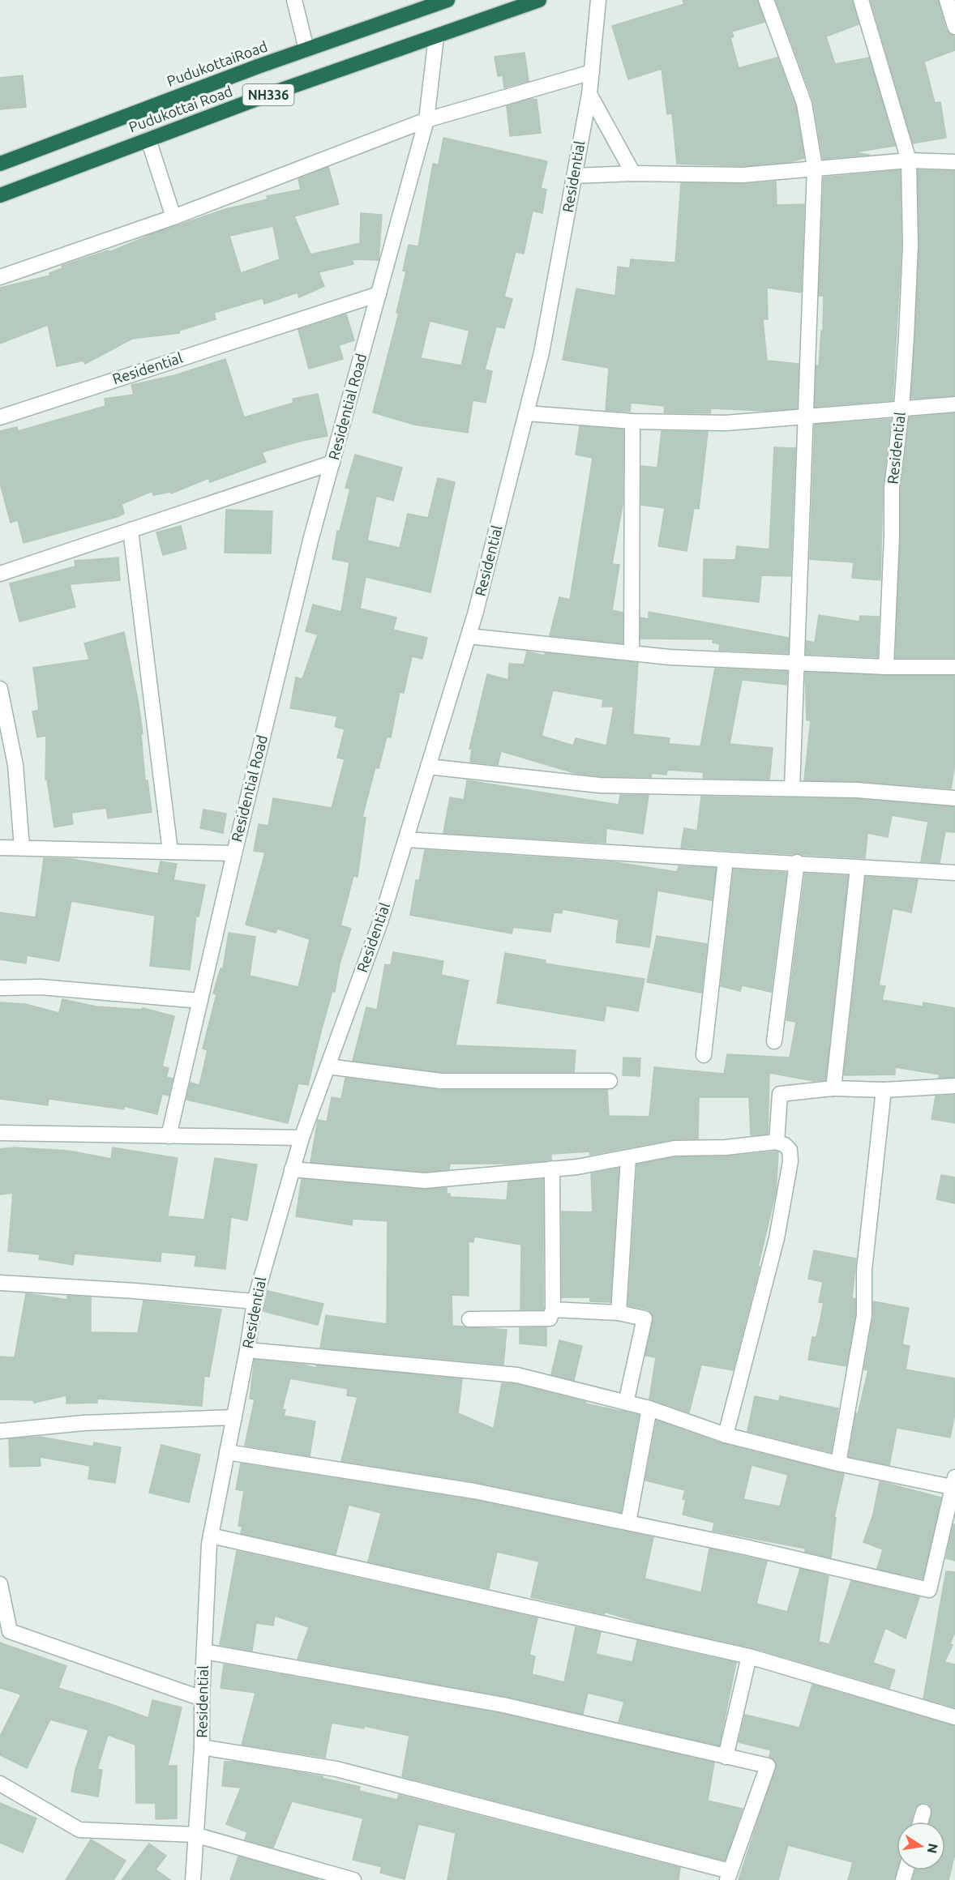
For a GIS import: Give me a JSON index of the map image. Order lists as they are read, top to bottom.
{
  "streets": {
    "highway": ["PudukottaiRoad", "NH336", "Pudukottai Road"],
    "street": ["Residential", "Residential Road"]
  },
  "crossings": [
    ["Pudukottai Road", "Residential Road"],
    ["Residential", "Residential Road"]
  ],
  "north": "right"
}
